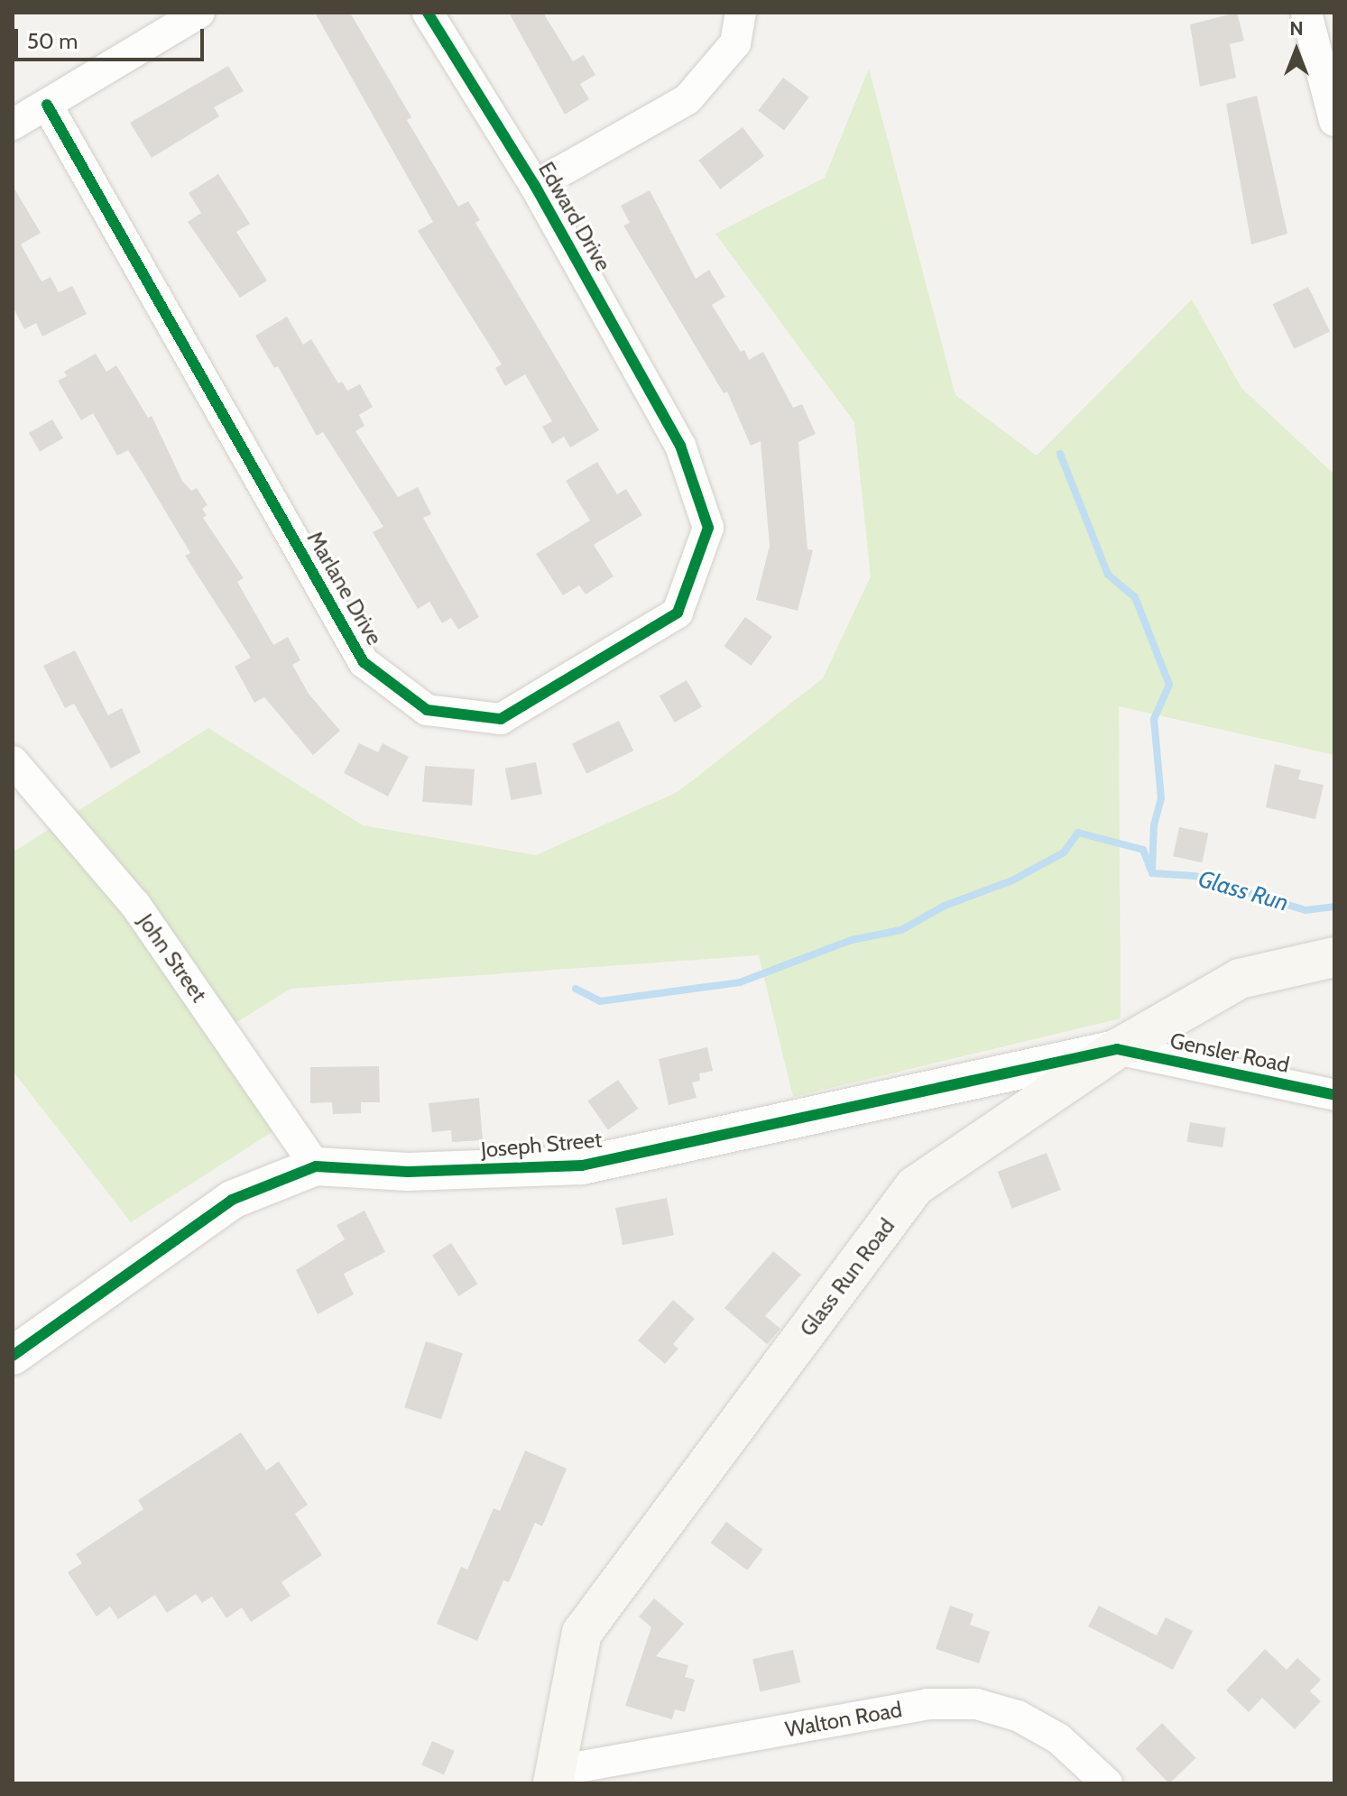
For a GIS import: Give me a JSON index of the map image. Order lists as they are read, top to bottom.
{
  "streets": {
    "main road": ["Glass Run Road"],
    "street": [
      "Edward Drive",
      "Marlane Drive",
      "John Street",
      "Gensler Road",
      "Joseph Street",
      "Walton Road"
    ]
  },
  "crossings": [
    ["Edward Drive", "Marlane Drive"],
    ["John Street", "Joseph Street"],
    ["Gensler Road", "Joseph Street"],
    ["Gensler Road", "Glass Run Road"],
    ["Joseph Street", "Glass Run Road"],
    ["Glass Run Road", "Walton Road"]
  ],
  "water": ["Glass Run"],
  "scale_bar": "50 m",
  "north": "top"
}
